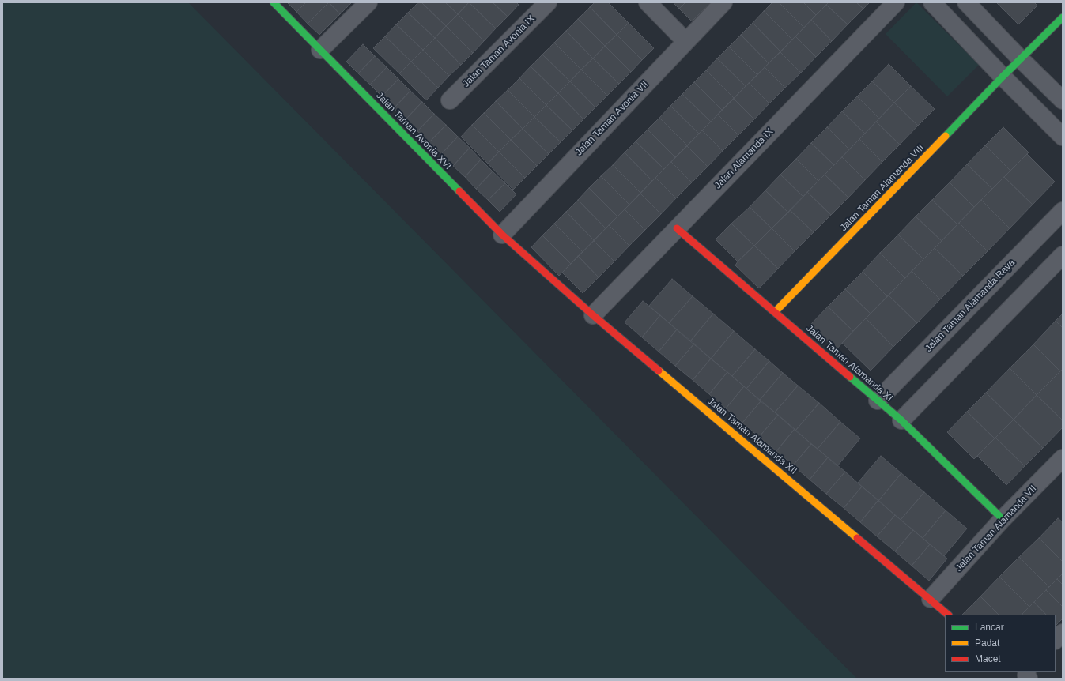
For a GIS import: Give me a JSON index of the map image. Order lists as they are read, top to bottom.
{
  "streets": {
    "street": [
      "Jalan Taman Avonia IX",
      "Jalan Taman Avonia VII",
      "Jalan Taman Avonia XVI",
      "Jalan Alamanda IX",
      "Jalan Taman Alamanda VIII",
      "Jalan Taman Alamanda Raya",
      "Jalan Taman Alamanda XI",
      "Jalan Taman Alamanda XII",
      "Jalan Taman Alamanda VII"
    ]
  },
  "crossings": [
    ["Jalan Taman Avonia VII", "Jalan Taman Avonia XVI"],
    ["Jalan Taman Avonia XVI", "Jalan Taman Alamanda XII"],
    ["Jalan Alamanda IX", "Jalan Taman Alamanda XI"],
    ["Jalan Alamanda IX", "Jalan Taman Alamanda XII"],
    ["Jalan Taman Alamanda VIII", "Jalan Taman Alamanda XI"],
    ["Jalan Taman Alamanda Raya", "Jalan Taman Alamanda XI"],
    ["Jalan Taman Alamanda XI", "Jalan Taman Alamanda VII"],
    ["Jalan Taman Alamanda XII", "Jalan Taman Alamanda VII"]
  ],
  "legend": ["Lancar", "Padat", "Macet"]
}
